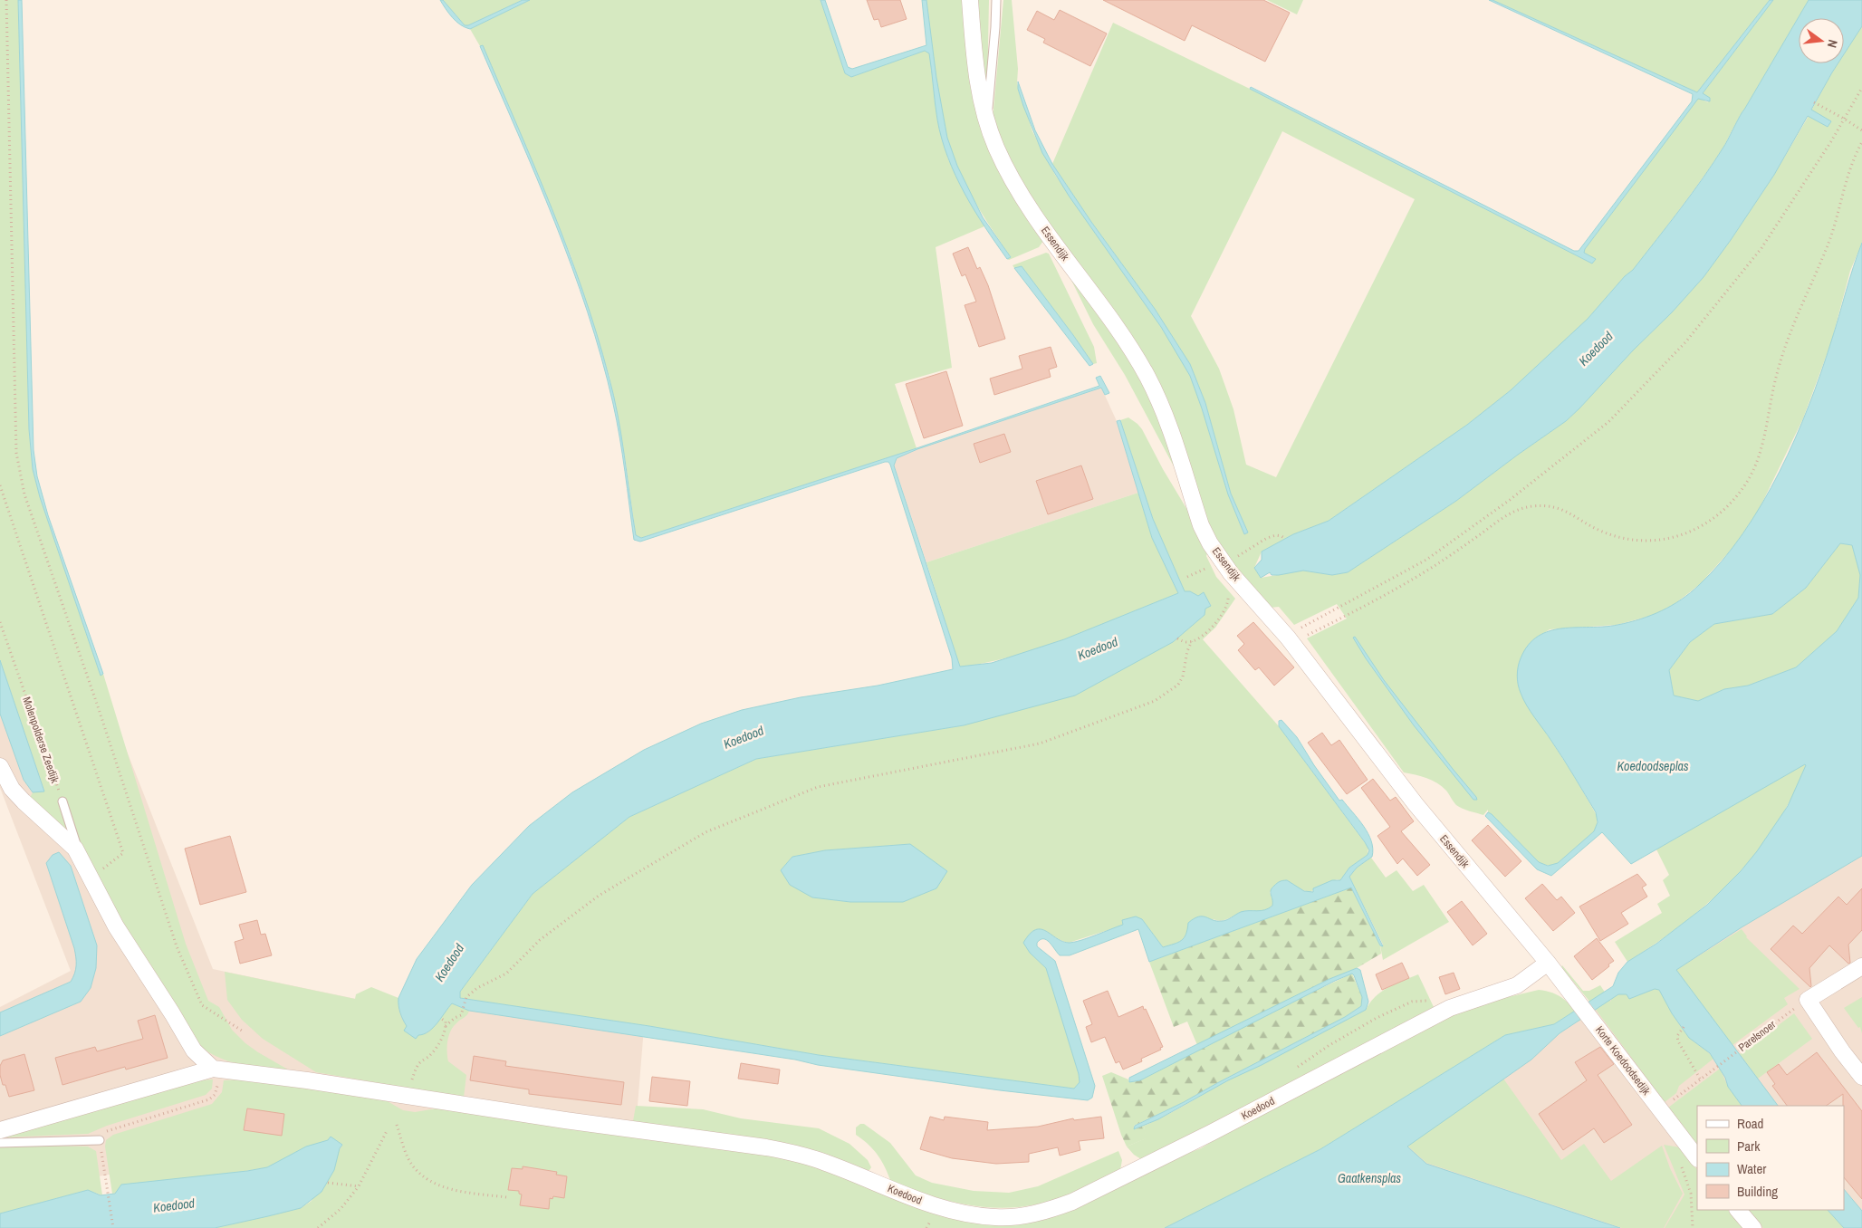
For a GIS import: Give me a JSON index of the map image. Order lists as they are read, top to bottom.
{
  "streets": {
    "street": ["Essendijk", "Korte Koedoodsedijk", "Koedood"],
    "path": ["Molenpolderse Zeedijk", "Parelsnoer"]
  },
  "crossings": [
    ["Essendijk", "Korte Koedoodsedijk"],
    ["Essendijk", "Koedood"],
    ["Korte Koedoodsedijk", "Koedood"]
  ],
  "water": ["Koedood", "Koedoodseplas", "Gaatkensplas"],
  "legend": [
    "Road",
    "Park",
    "Water",
    "Building"
  ],
  "north": "right"
}
